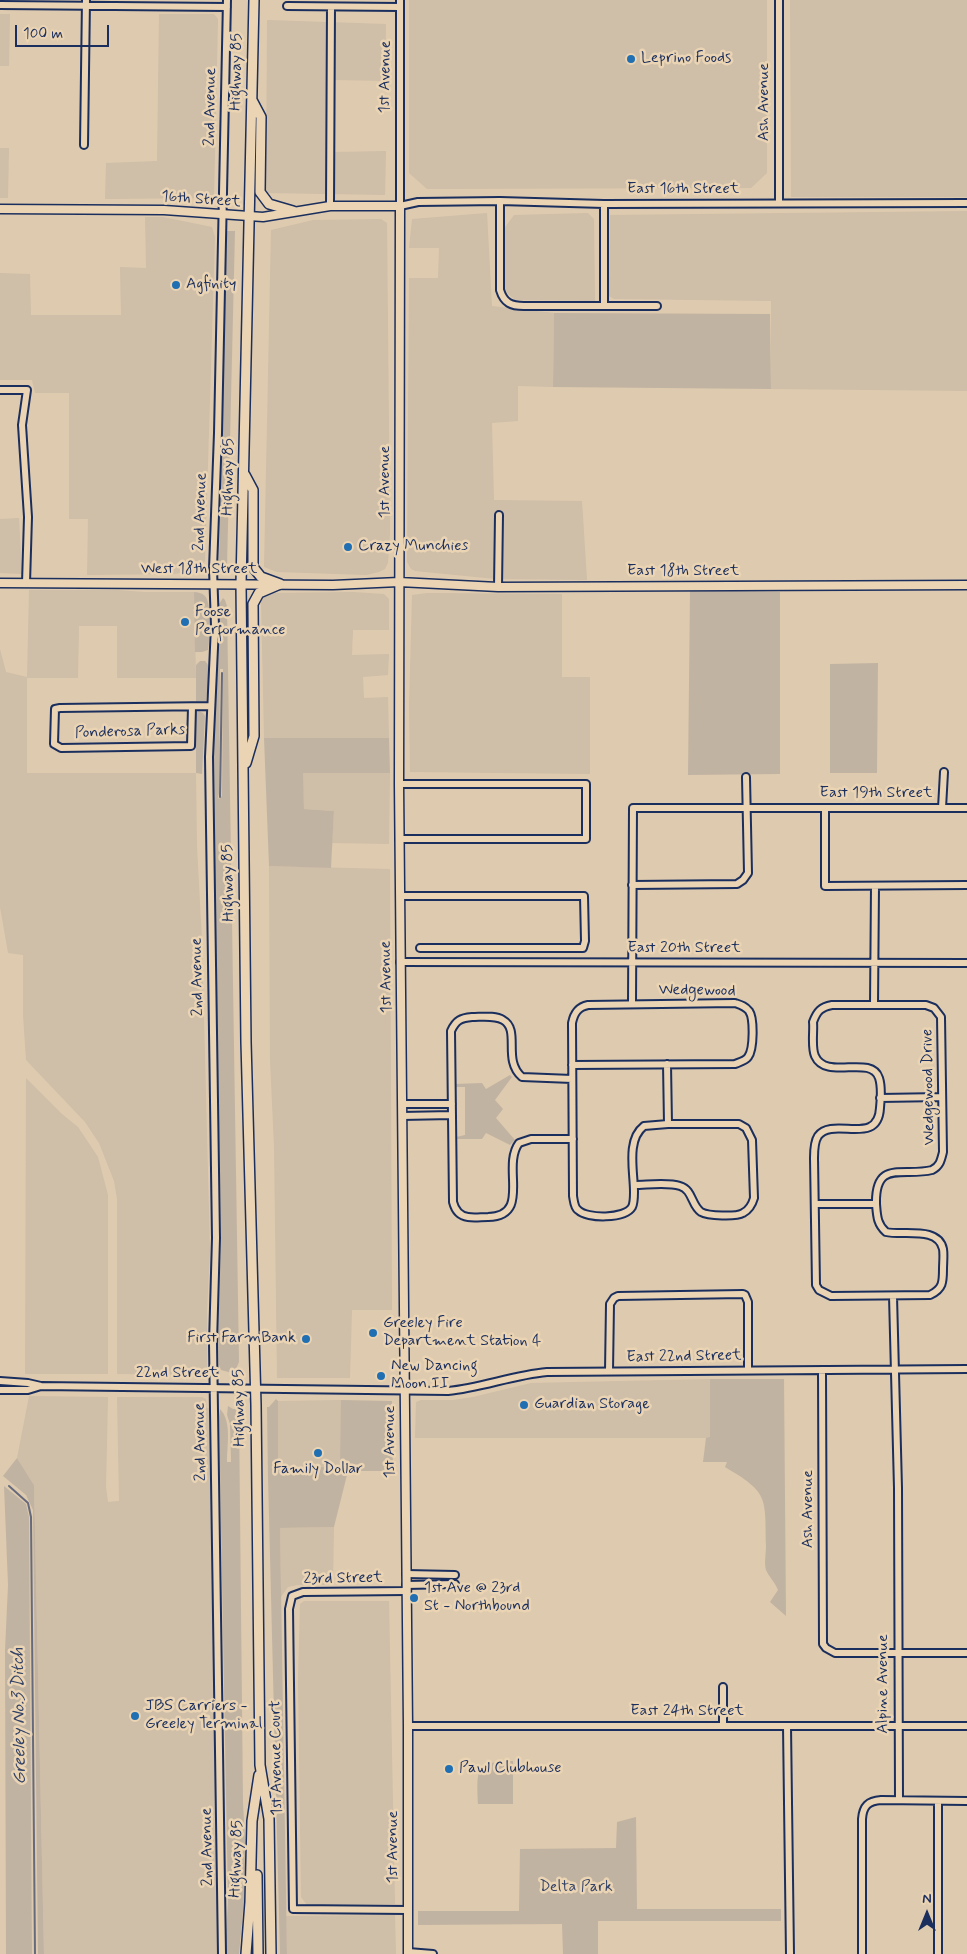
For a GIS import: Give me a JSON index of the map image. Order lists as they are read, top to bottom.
{
  "streets": {
    "highway": ["Highway 85"],
    "main road": [
      "1st Avenue",
      "16th Street",
      "West 18th Street",
      "East 18th Street"
    ],
    "street": [
      "Ash Avenue",
      "2nd Avenue",
      "East 16th Street",
      "Ponderosa Parks",
      "East 19th Street",
      "East 20th Street",
      "Wedgewood",
      "Wedgewood Drive",
      "East 22nd Street",
      "22nd Street",
      "23rd Street",
      "Alpine Avenue",
      "East 24th Street",
      "1st Avenue Court"
    ]
  },
  "crossings": [
    ["Highway 85", "16th Street"],
    ["Highway 85", "West 18th Street"],
    ["Highway 85", "22nd Street"],
    ["1st Avenue", "East 16th Street"],
    ["1st Avenue", "16th Street"],
    ["1st Avenue", "West 18th Street"],
    ["1st Avenue", "East 18th Street"],
    ["1st Avenue", "East 20th Street"],
    ["1st Avenue", "East 22nd Street"],
    ["1st Avenue", "22nd Street"],
    ["1st Avenue", "23rd Street"],
    ["1st Avenue", "East 24th Street"],
    ["1st Avenue", "1st Avenue Court"],
    ["Ash Avenue", "East 16th Street"],
    ["Ash Avenue", "East 22nd Street"],
    ["Ash Avenue", "Alpine Avenue"],
    ["2nd Avenue", "16th Street"],
    ["2nd Avenue", "West 18th Street"],
    ["2nd Avenue", "Ponderosa Parks"],
    ["2nd Avenue", "22nd Street"],
    ["East 16th Street", "16th Street"],
    ["West 18th Street", "East 18th Street"],
    ["Wedgewood Drive", "Alpine Avenue"],
    ["East 22nd Street", "22nd Street"],
    ["East 22nd Street", "Alpine Avenue"],
    ["23rd Street", "1st Avenue Court"],
    ["Alpine Avenue", "East 24th Street"]
  ],
  "water": ["Greeley No.3 Ditch"],
  "parks": ["Delta Park"],
  "places": [
    "Leprino Foods",
    "Agfinity",
    "Crazy Munchies",
    "Foose Performance",
    "Greeley Fire Department Station 4",
    "First FarmBank",
    "New Dancing Moon II",
    "Guardian Storage",
    "Family Dollar",
    "1st Ave @ 23rd St - Northbound",
    "JBS Carriers - Greeley Terminal",
    "Pawl Clubhouse"
  ],
  "scale_bar": "100 m",
  "north": "top"
}
